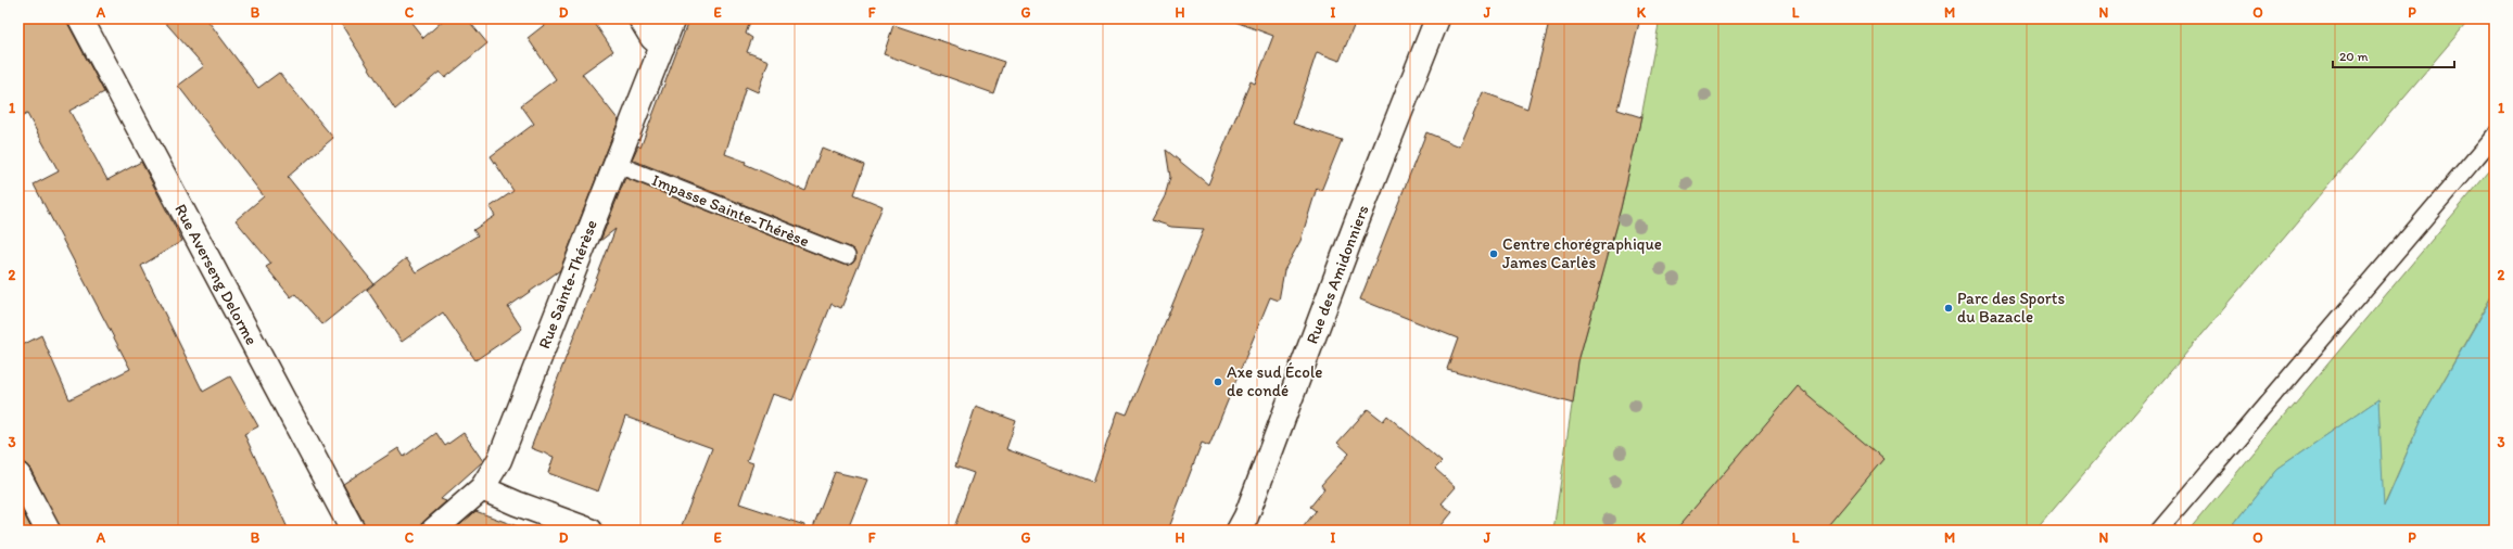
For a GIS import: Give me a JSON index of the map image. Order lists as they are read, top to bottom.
{
  "streets": {
    "street": ["Rue Averseng Delorme", "Rue des Amidonniers", "Rue Sainte-Thérèse"],
    "lane": ["Impasse Sainte-Thérèse"]
  },
  "crossings": [
    ["Impasse Sainte-Thérèse", "Rue Sainte-Thérèse"]
  ],
  "places": ["Centre chorégraphique James Carlès", "Parc des Sports du Bazacle", "Axe sud École de condé"],
  "scale_bar": "20 m",
  "grid": {
    "columns": [
      "A",
      "B",
      "C",
      "D",
      "E",
      "F",
      "G",
      "H",
      "I",
      "J",
      "K",
      "L",
      "M",
      "N",
      "O",
      "P"
    ],
    "rows": ["1", "2", "3"]
  }
}
